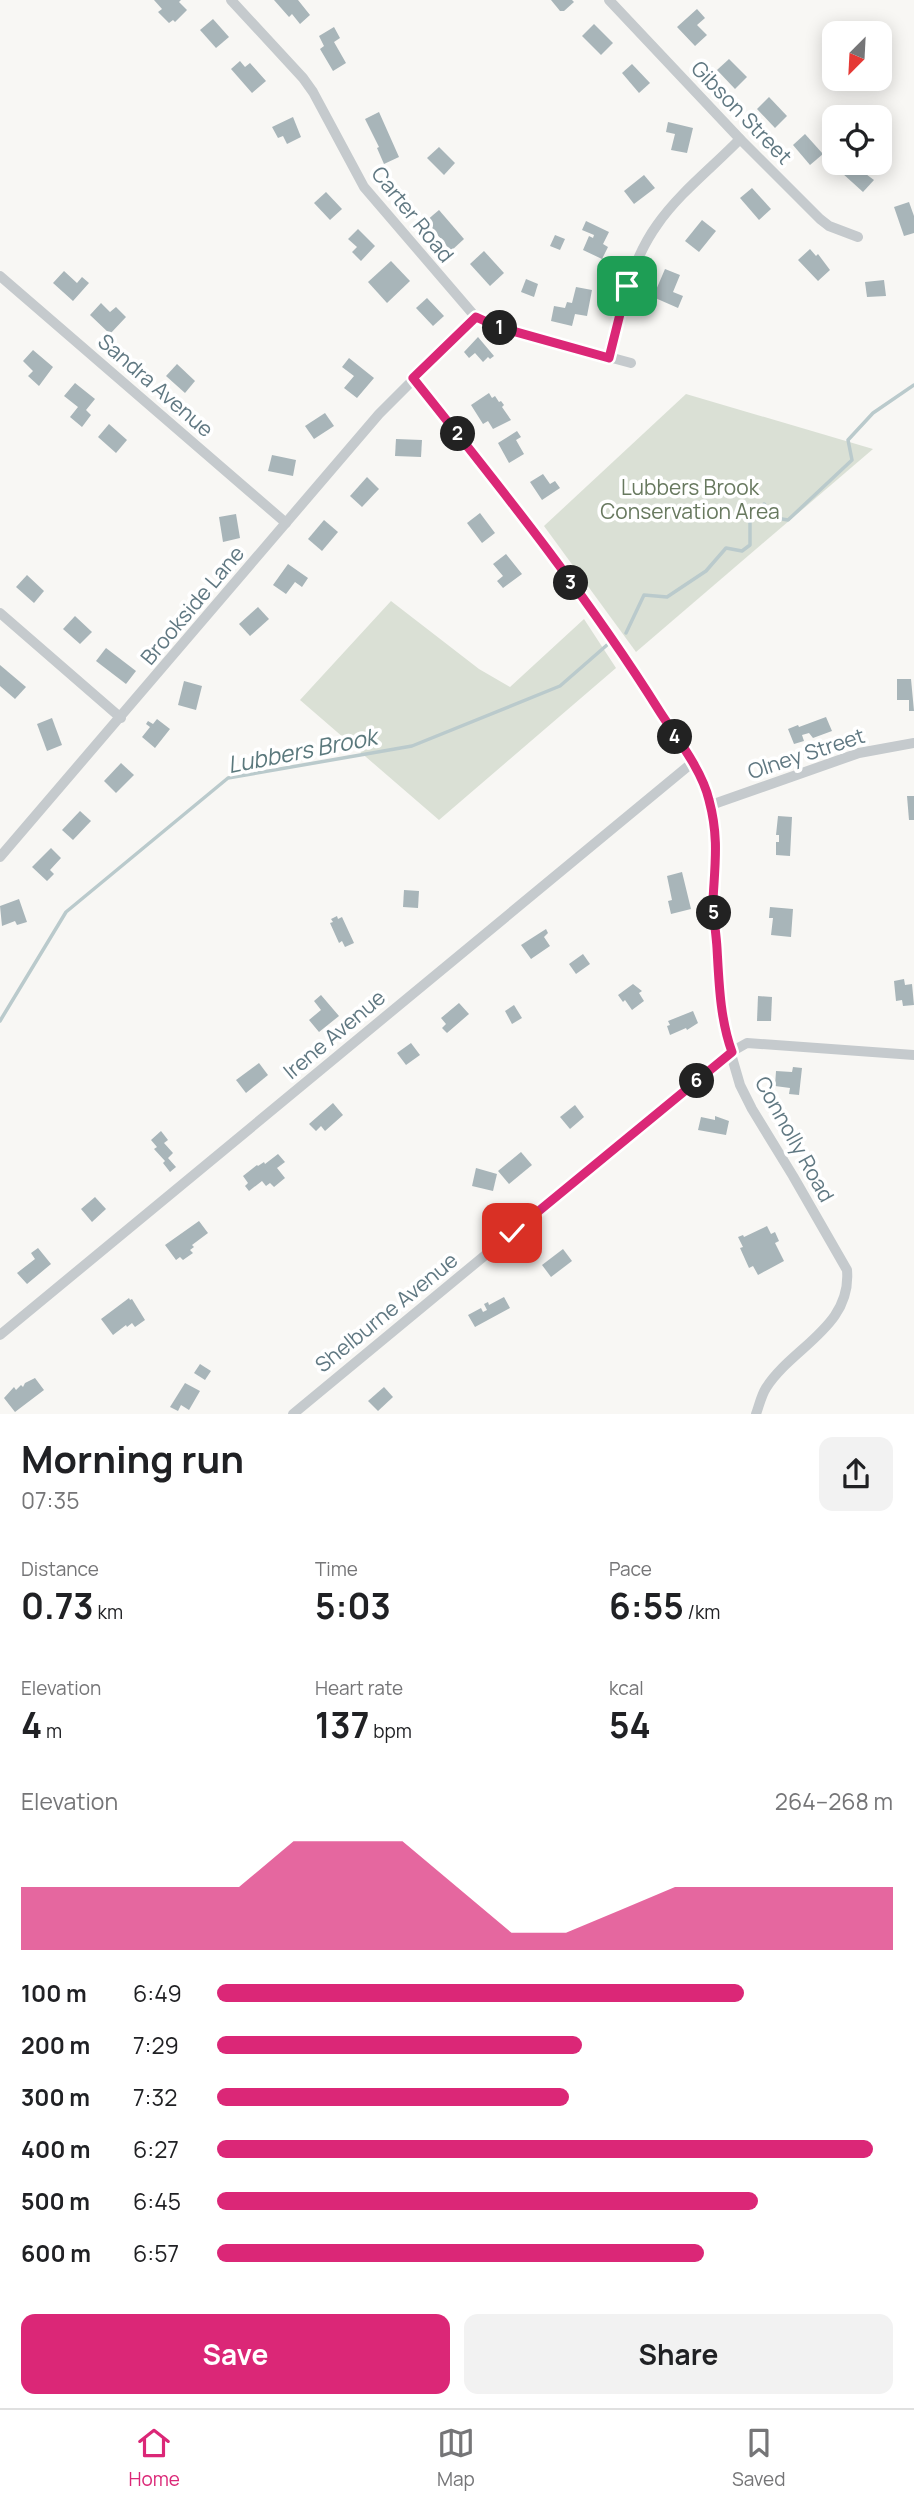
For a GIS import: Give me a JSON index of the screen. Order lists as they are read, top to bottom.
{
  "streets": {
    "street": [
      "Gibson Street",
      "Carter Road",
      "Sandra Avenue",
      "Brookside Lane",
      "Olney Street",
      "Irene Avenue",
      "Connolly Road",
      "Shelburne Avenue"
    ]
  },
  "crossings": [
    ["Carter Road", "Brookside Lane"],
    ["Sandra Avenue", "Brookside Lane"],
    ["Brookside Lane", "Connolly Road"],
    ["Olney Street", "Connolly Road"],
    ["Irene Avenue", "Connolly Road"],
    ["Connolly Road", "Shelburne Avenue"]
  ],
  "water": ["Lubbers Brook"],
  "parks": ["Lubbers Brook Conservation Area"],
  "north": "bottom left",
  "page": {
    "pins": [
      "1",
      "2",
      "3",
      "4",
      "5",
      "6"
    ],
    "heading": ["Morning run", "07:35"],
    "stats": [
      ["Distance", "0.73 km"],
      ["Time", "5:03"],
      ["Pace", "6:55 /km"],
      ["Elevation", "4 m"],
      ["Heart rate", "137 bpm"],
      ["kcal", "54"]
    ],
    "chart": ["Elevation", "264–268 m"],
    "list": [
      {
        "name": "100 m",
        "note": "6:49"
      },
      {
        "name": "200 m",
        "note": "7:29"
      },
      {
        "name": "300 m",
        "note": "7:32"
      },
      {
        "name": "400 m",
        "note": "6:27"
      },
      {
        "name": "500 m",
        "note": "6:45"
      },
      {
        "name": "600 m",
        "note": "6:57"
      }
    ],
    "buttons": ["Save", "Share"],
    "tabs": ["Home", "Map", "Saved"]
  }
}
